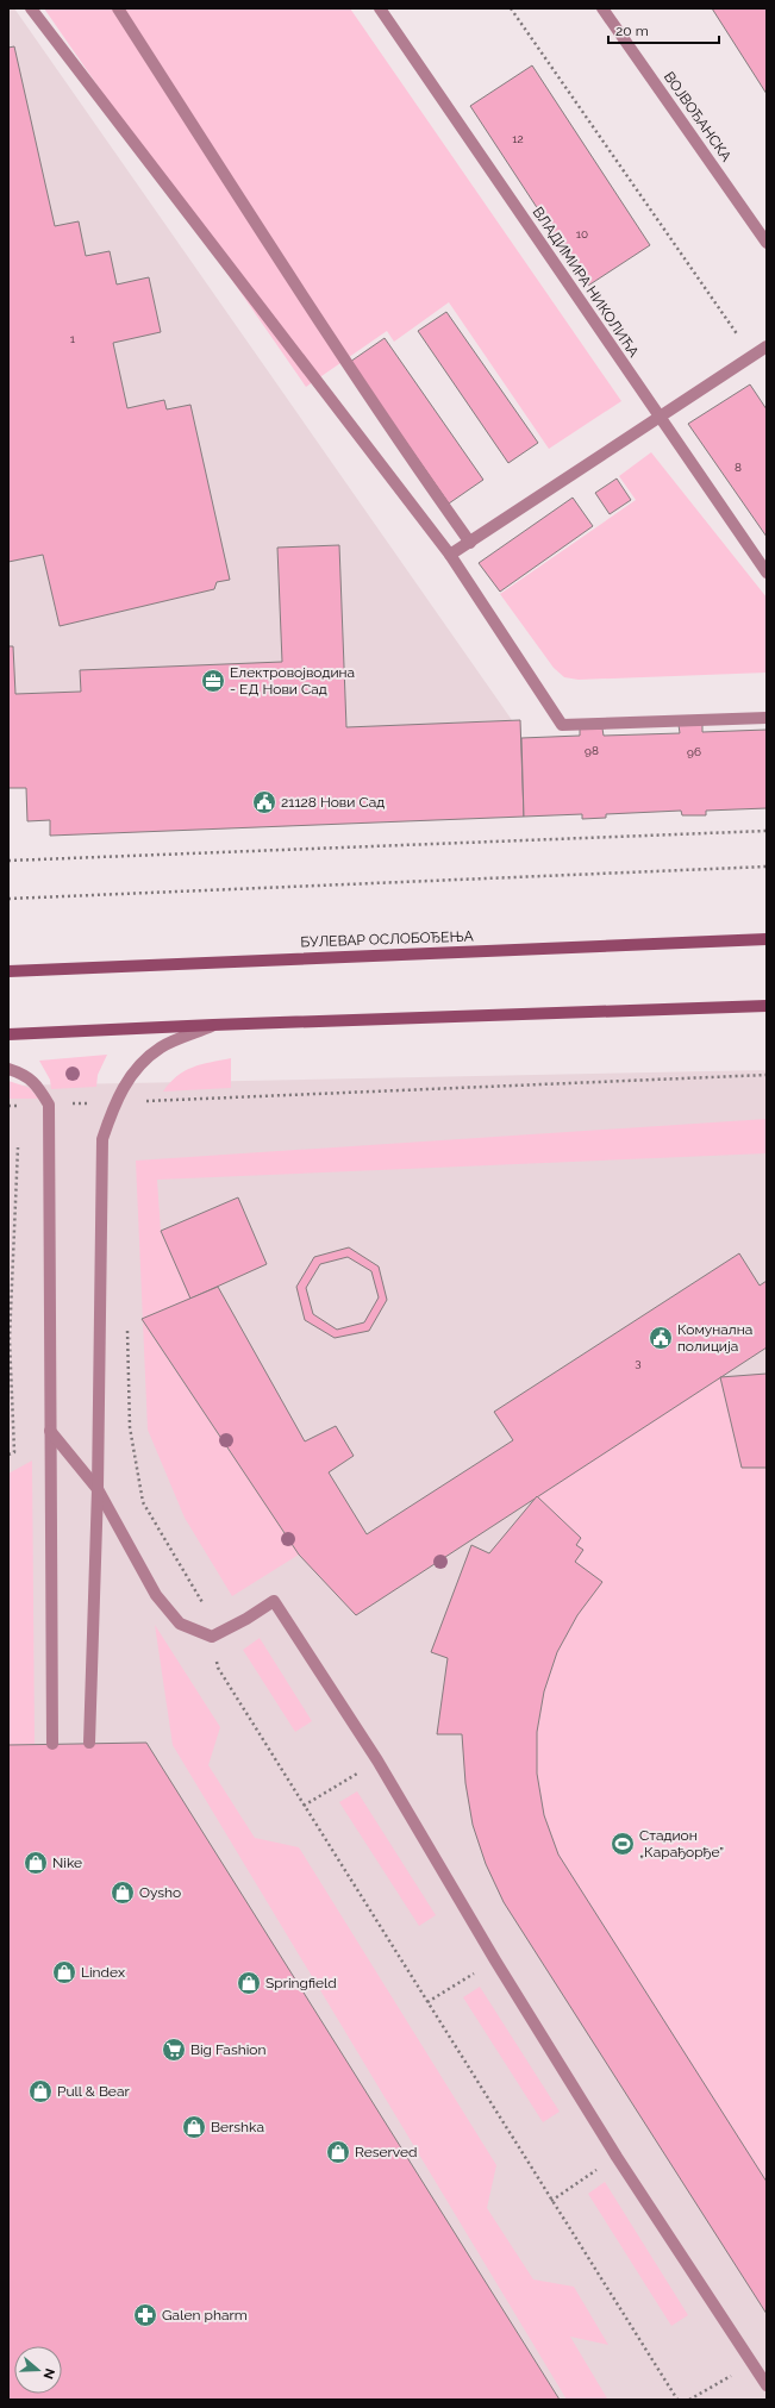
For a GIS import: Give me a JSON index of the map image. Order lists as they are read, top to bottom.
{
  "streets": {
    "main road": ["БУЛЕВАР ОСЛОБОЂЕЊА"],
    "street": ["ВОЈВОЂАНСКА", "ВЛАДИМИРА НИКОЛИЋА"]
  },
  "places": {
    "office": ["Електровојводина - ЕД Нови Сад"],
    "public building": ["21128 Нови Сад", "Комунална полиција"],
    "sports": ["Стадион „Карађорђе”"],
    "shop": [
      "Nike",
      "Oysho",
      "Lindex",
      "Springfield",
      "Pull & Bear",
      "Bershka",
      "Reserved"
    ],
    "supermarket": ["Big Fashion"],
    "pharmacy": ["Galen pharm"]
  },
  "house_numbers": [
    "12",
    "10",
    "1",
    "8",
    "98",
    "96",
    "3"
  ],
  "scale_bar": "20 m",
  "north": "right"
}
